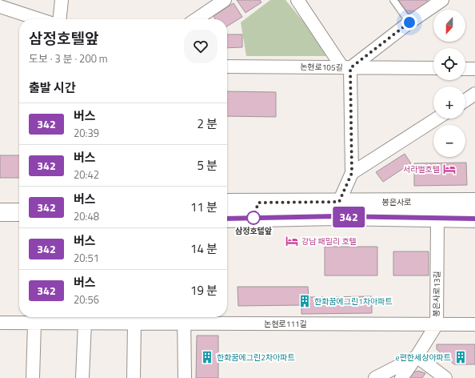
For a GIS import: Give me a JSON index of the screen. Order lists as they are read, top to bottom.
{
  "streets": {
    "main road": ["봉은사로"],
    "street": ["논현로105길", "봉은사로13길", "논현로111길"]
  },
  "crossings": [
    ["봉은사로", "봉은사로13길"],
    ["봉은사로13길", "논현로111길"]
  ],
  "places": {
    "hotel": ["서라벌호텔", "강남 패밀리 호텔"],
    "other": ["삼정호텔앞"],
    "building": ["한화꿈에그린1차아파트", "한화꿈에그린2차아파트", "e편한세상아파트"]
  },
  "lines": ["bus line 342"],
  "north": "bottom",
  "page": {
    "on_map": "342",
    "map_buttons": ["+", "−"],
    "heading": [
      ["삼정호텔앞", "도보 · 3 분 · 200 m"],
      "출발 시간"
    ],
    "list": [
      {
        "mark": "342",
        "name": "버스",
        "note": "20:39",
        "value": "2 분"
      },
      {
        "mark": "342",
        "name": "버스",
        "note": "20:42",
        "value": "5 분"
      },
      {
        "mark": "342",
        "name": "버스",
        "note": "20:48",
        "value": "11 분"
      },
      {
        "mark": "342",
        "name": "버스",
        "note": "20:51",
        "value": "14 분"
      },
      {
        "mark": "342",
        "name": "버스",
        "note": "20:56",
        "value": "19 분"
      }
    ]
  }
}
